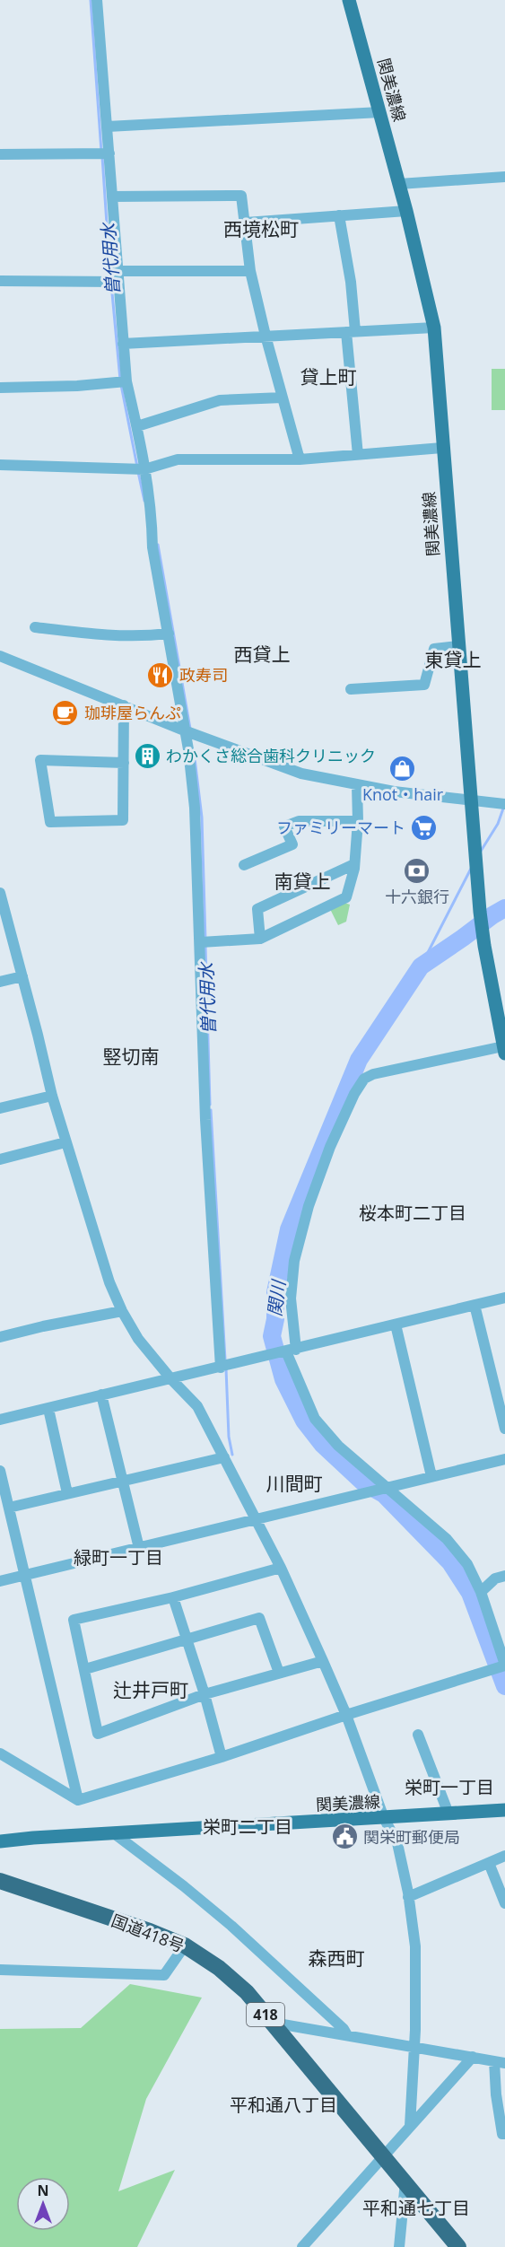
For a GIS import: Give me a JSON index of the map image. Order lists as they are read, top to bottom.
{
  "streets": {
    "highway": ["国道418号", "418"],
    "main road": ["関美濃線"]
  },
  "districts": [
    "西境松町",
    "貸上町",
    "西貸上",
    "東貸上",
    "南貸上",
    "竪切南",
    "桜本町二丁目",
    "川間町",
    "緑町一丁目",
    "辻井戸町",
    "栄町一丁目",
    "栄町二丁目",
    "森西町",
    "平和通八丁目",
    "平和通七丁目"
  ],
  "water": ["曽代用水", "関川"],
  "places": {
    "restaurant": ["政寿司"],
    "cafe": ["珈琲屋らんぷ"],
    "building": ["わかくさ総合歯科クリニック"],
    "shop": ["Knot・hair"],
    "supermarket": ["ファミリーマート"],
    "bank": ["十六銀行"],
    "public building": ["関栄町郵便局"]
  },
  "north": "top"
}
